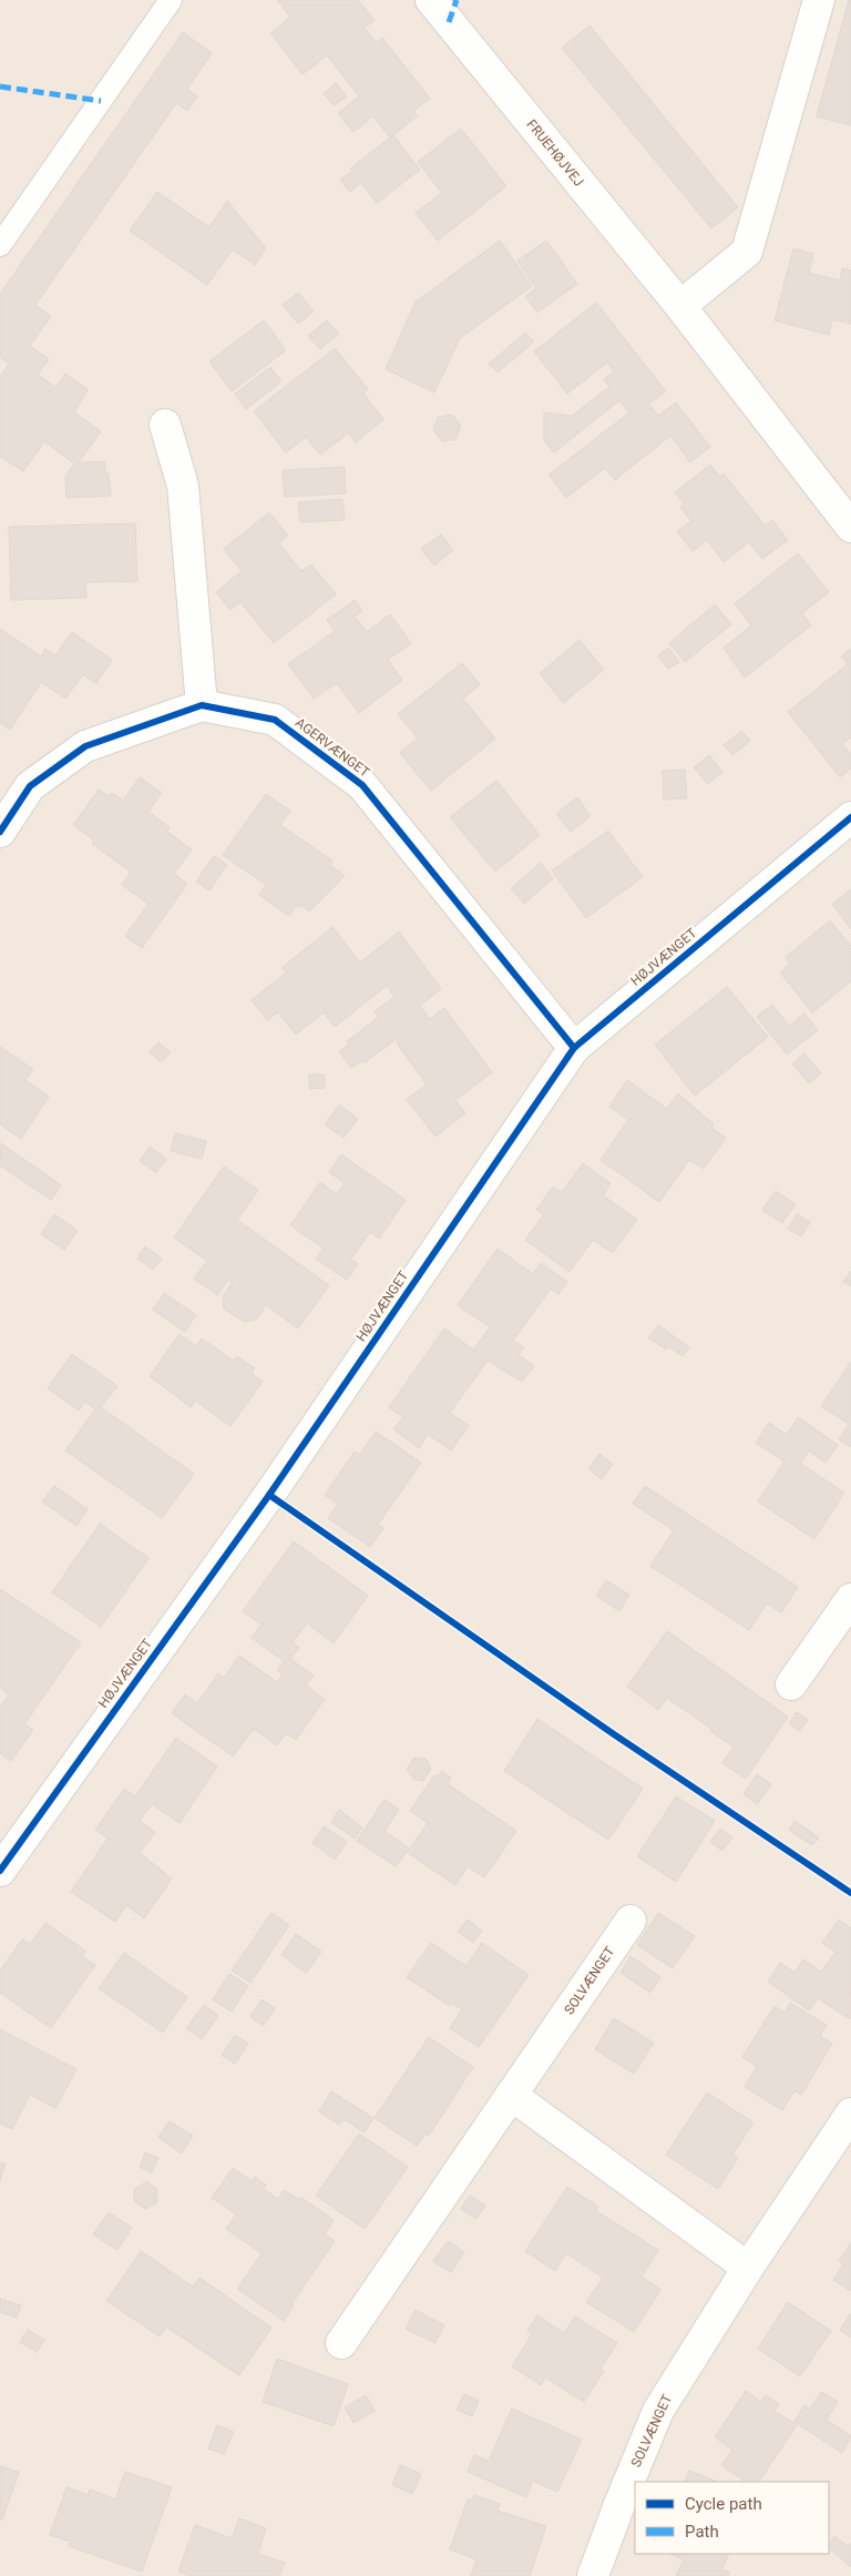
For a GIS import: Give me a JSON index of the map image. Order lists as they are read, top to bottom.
{
  "streets": {
    "street": [
      "FRUEHØJVEJ",
      "AGERVÆNGET",
      "HØJVÆNGET",
      "SOLVÆNGET"
    ]
  },
  "crossings": [
    ["AGERVÆNGET", "HØJVÆNGET"]
  ],
  "legend": ["Cycle path", "Path"]
}
